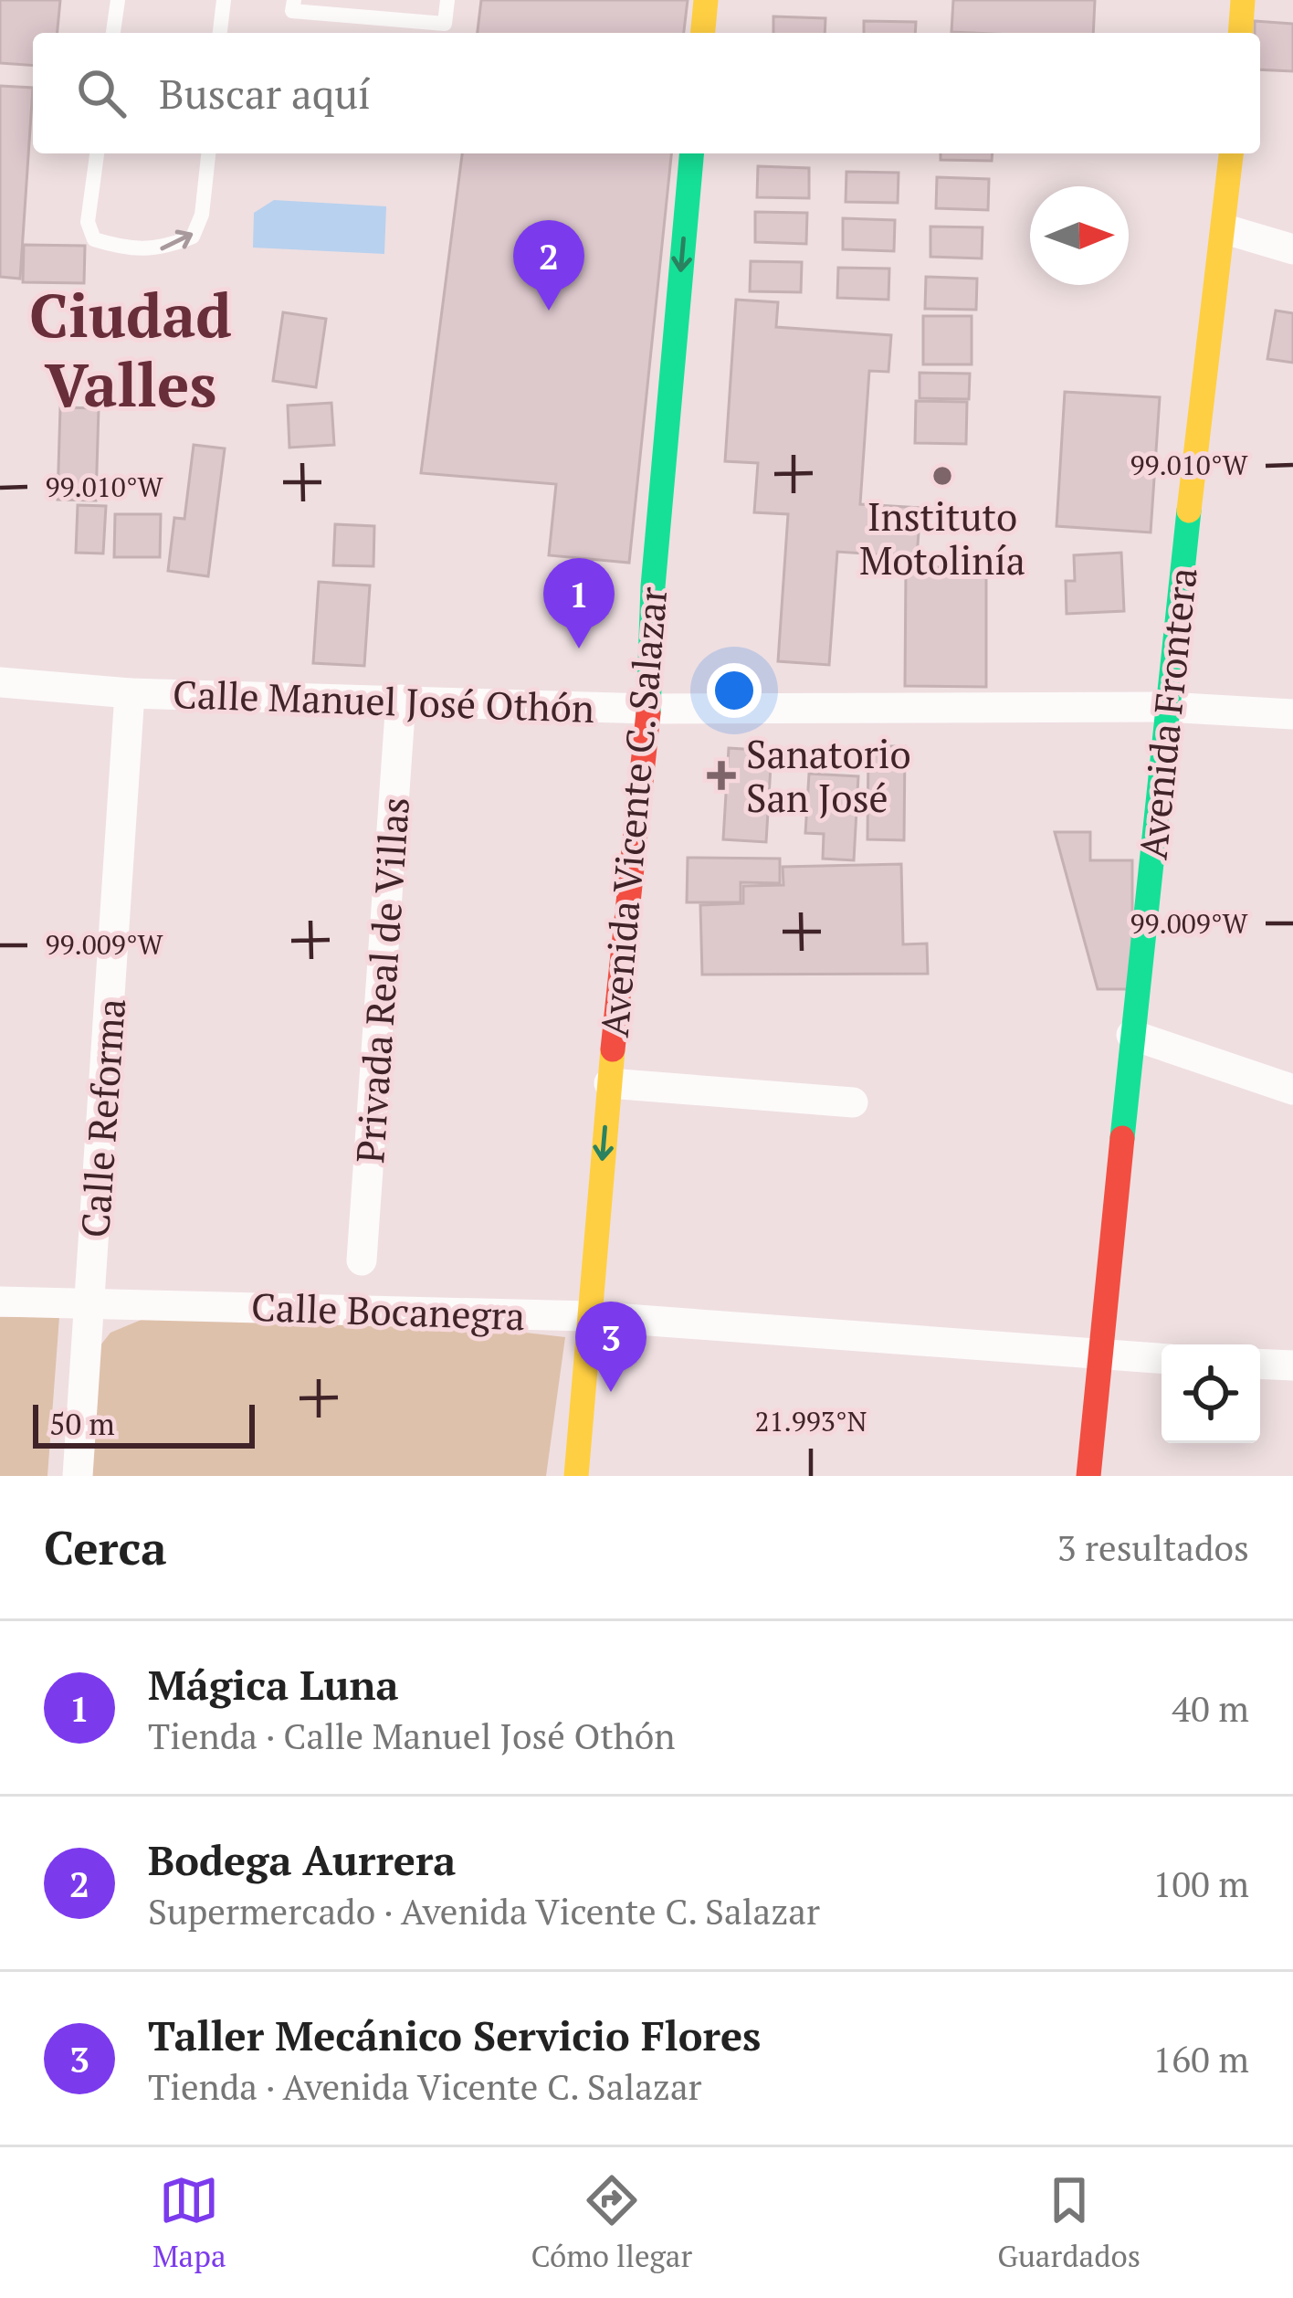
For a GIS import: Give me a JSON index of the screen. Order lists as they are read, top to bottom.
{
  "streets": {
    "street": [
      "Calle Manuel José Othón",
      "Avenida Frontera",
      "Avenida Vicente C. Salazar",
      "Privada Real de Villas",
      "Calle Reforma",
      "Calle Bocanegra"
    ]
  },
  "crossings": [
    ["Calle Manuel José Othón", "Avenida Frontera"],
    ["Calle Manuel José Othón", "Avenida Vicente C. Salazar"],
    ["Calle Manuel José Othón", "Privada Real de Villas"],
    ["Calle Manuel José Othón", "Calle Reforma"],
    ["Avenida Frontera", "Calle Bocanegra"],
    ["Avenida Vicente C. Salazar", "Calle Bocanegra"],
    ["Calle Reforma", "Calle Bocanegra"]
  ],
  "one_way": ["Avenida Vicente C. Salazar"],
  "districts": ["Ciudad Valles"],
  "places": {
    "other": ["Instituto Motolinía"],
    "health": ["Sanatorio San José"]
  },
  "scale_bar": "50 m",
  "north": "right",
  "page": {
    "search": "Buscar aquí",
    "pins": ["2", "1", "3"],
    "scale": "50 m",
    "heading": ["Cerca", "3 resultados"],
    "list": [
      {
        "mark": "1",
        "name": "Mágica Luna",
        "note": "Tienda · Calle Manuel José Othón",
        "value": "40 m"
      },
      {
        "mark": "2",
        "name": "Bodega Aurrera",
        "note": "Supermercado · Avenida Vicente C. Salazar",
        "value": "100 m"
      },
      {
        "mark": "3",
        "name": "Taller Mecánico Servicio Flores",
        "note": "Tienda · Avenida Vicente C. Salazar",
        "value": "160 m"
      }
    ],
    "nav": ["Mapa", "Cómo llegar", "Guardados"]
  },
  "coordinates": ["99.010°W", "99.009°W", "21.993°N"]
}
